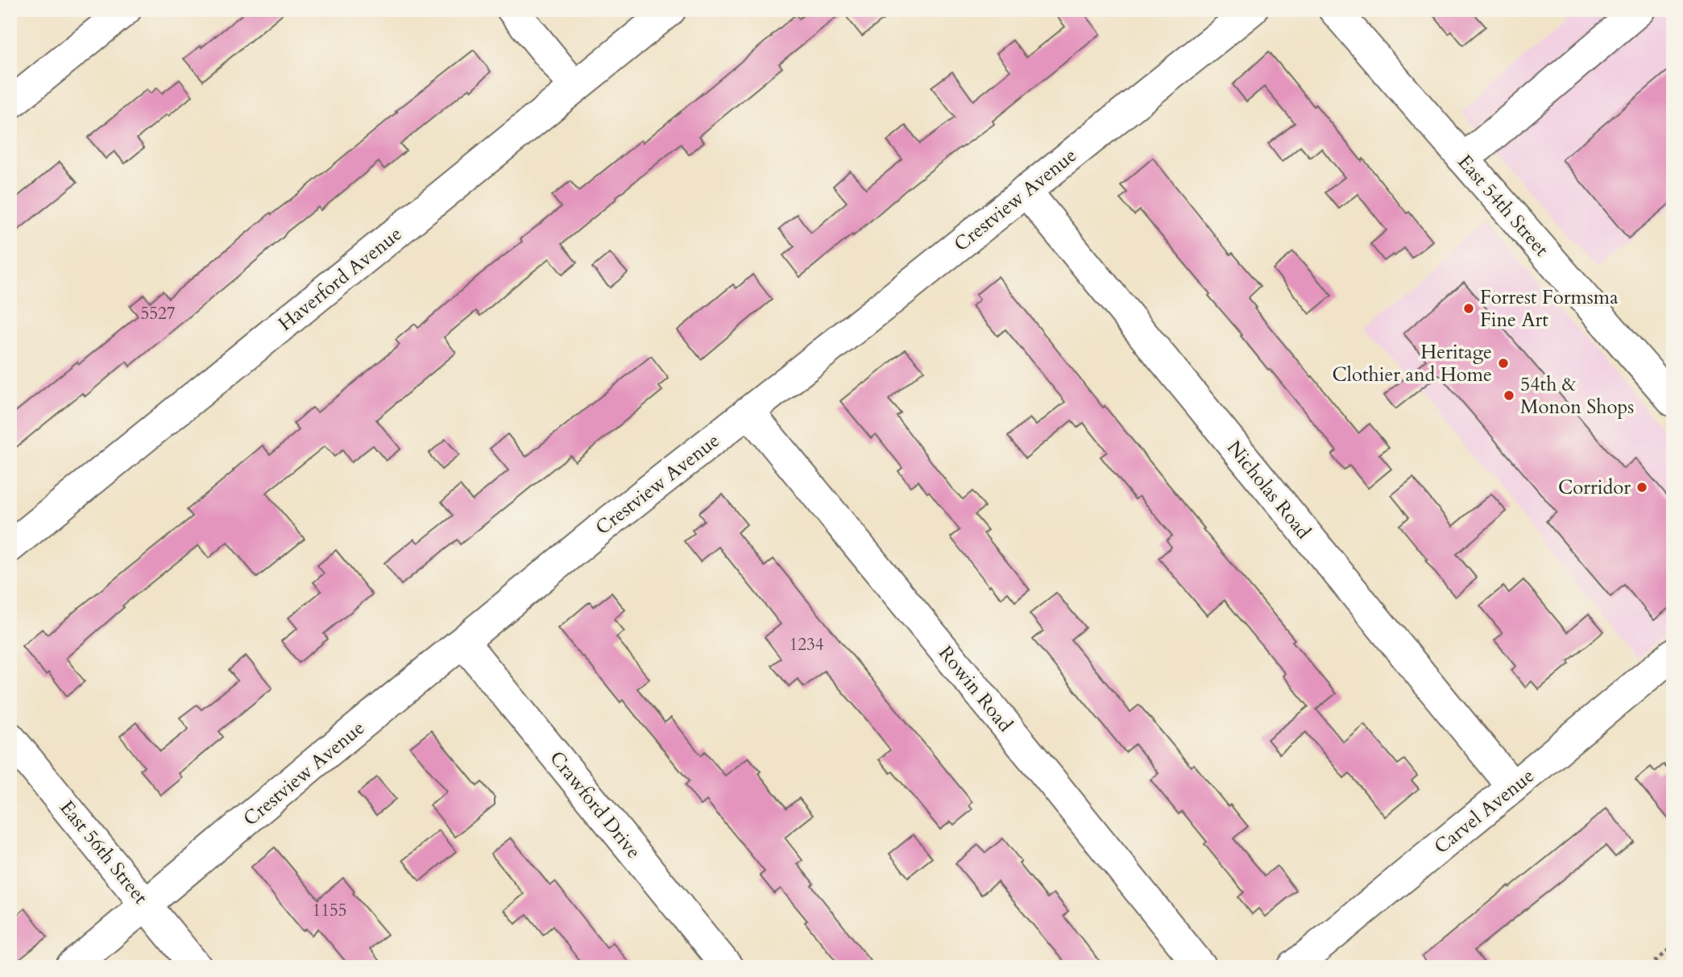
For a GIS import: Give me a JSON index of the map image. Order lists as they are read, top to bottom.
{
  "streets": {
    "street": [
      "Crestview Avenue",
      "East 54th Street",
      "Haverford Avenue",
      "Nicholas Road",
      "Rowin Road",
      "Crawford Drive",
      "Carvel Avenue",
      "East 56th Street"
    ]
  },
  "crossings": [
    ["Crestview Avenue", "Nicholas Road"],
    ["Crestview Avenue", "Rowin Road"],
    ["Crestview Avenue", "Crawford Drive"],
    ["Crestview Avenue", "East 56th Street"],
    ["Nicholas Road", "Carvel Avenue"]
  ],
  "places": [
    "Forrest Formsma Fine Art",
    "Heritage Clothier and Home",
    "54th & Monon Shops",
    "Corridor"
  ],
  "house_numbers": ["5527", "1234", "1155"]
}
